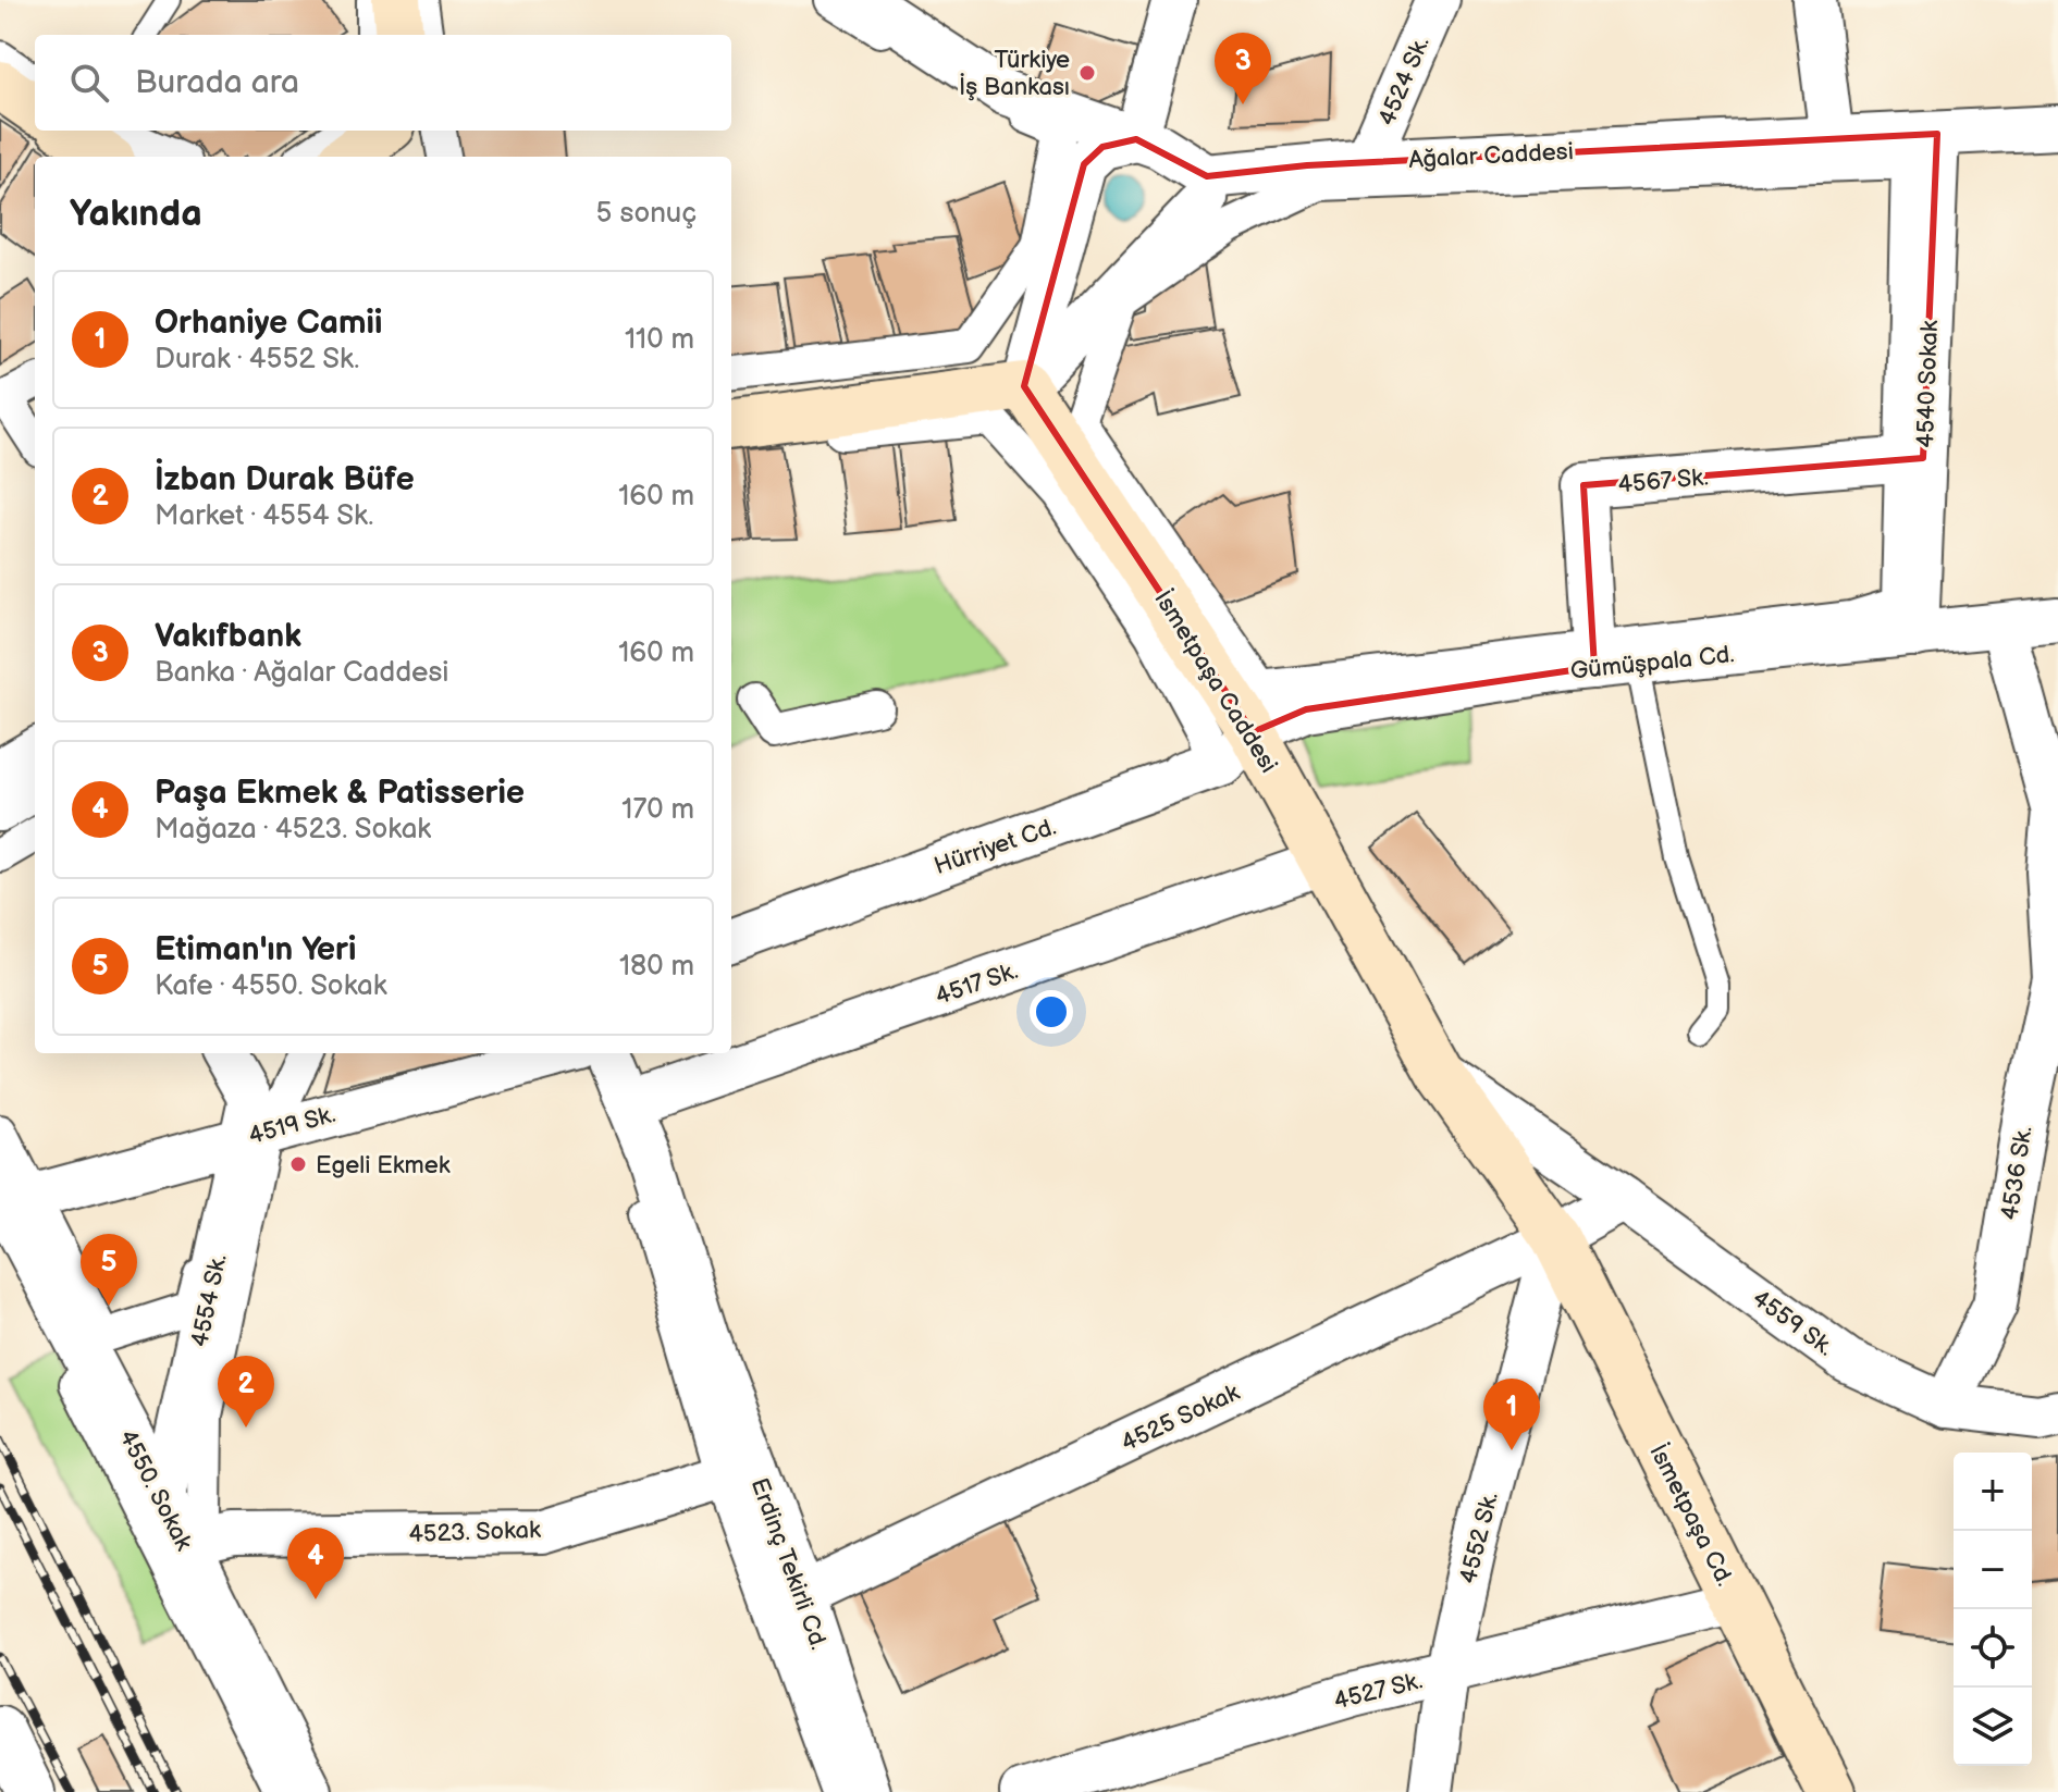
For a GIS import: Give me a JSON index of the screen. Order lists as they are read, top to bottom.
{
  "streets": {
    "main road": ["İsmetpaşa Caddesi", "İsmetpaşa Cd."],
    "street": [
      "4524 Sk.",
      "Ağalar Caddesi",
      "4540 Sokak",
      "4567 Sk.",
      "Gümüşpala Cd.",
      "Hürriyet Cd.",
      "4517 Sk.",
      "4519 Sk.",
      "4536 Sk.",
      "4554 Sk.",
      "4559 Sk.",
      "4525 Sokak",
      "4550. Sokak",
      "4523. Sokak",
      "4552 Sk.",
      "Erdinç Tekirli Cd.",
      "4527 Sk."
    ]
  },
  "crossings": [
    ["4524 Sk.", "Ağalar Caddesi"],
    ["Ağalar Caddesi", "4540 Sokak"],
    ["4540 Sokak", "4567 Sk."],
    ["4540 Sokak", "Gümüşpala Cd."],
    ["4567 Sk.", "Gümüşpala Cd."],
    ["Gümüşpala Cd.", "İsmetpaşa Caddesi"],
    ["Gümüşpala Cd.", "Hürriyet Cd."],
    ["Gümüşpala Cd.", "4536 Sk."],
    ["İsmetpaşa Caddesi", "Hürriyet Cd."],
    ["İsmetpaşa Caddesi", "4517 Sk."],
    ["İsmetpaşa Caddesi", "4559 Sk."],
    ["İsmetpaşa Caddesi", "4525 Sokak"],
    ["İsmetpaşa Caddesi", "İsmetpaşa Cd."],
    ["İsmetpaşa Caddesi", "4552 Sk."],
    ["4517 Sk.", "Erdinç Tekirli Cd."],
    ["4519 Sk.", "4554 Sk."],
    ["4519 Sk.", "4550. Sokak"],
    ["4536 Sk.", "4559 Sk."],
    ["4554 Sk.", "4550. Sokak"],
    ["4554 Sk.", "4523. Sokak"],
    ["4525 Sokak", "İsmetpaşa Cd."],
    ["4525 Sokak", "4552 Sk."],
    ["4525 Sokak", "Erdinç Tekirli Cd."],
    ["4550. Sokak", "4523. Sokak"],
    ["İsmetpaşa Cd.", "4552 Sk."],
    ["İsmetpaşa Cd.", "4527 Sk."],
    ["4523. Sokak", "Erdinç Tekirli Cd."],
    ["4552 Sk.", "4527 Sk."]
  ],
  "places": ["Türkiye İş Bankası", "Egeli Ekmek"],
  "page": {
    "pins": [
      "3",
      "5",
      "2",
      "1",
      "4"
    ],
    "search": "Burada ara",
    "heading": ["Yakında", "5 sonuç"],
    "list": [
      {
        "mark": "1",
        "name": "Orhaniye Camii",
        "note": "Durak · 4552 Sk.",
        "value": "110 m"
      },
      {
        "mark": "2",
        "name": "İzban Durak Büfe",
        "note": "Market · 4554 Sk.",
        "value": "160 m"
      },
      {
        "mark": "3",
        "name": "Vakıfbank",
        "note": "Banka · Ağalar Caddesi",
        "value": "160 m"
      },
      {
        "mark": "4",
        "name": "Paşa Ekmek & Patisserie",
        "note": "Mağaza · 4523. Sokak",
        "value": "170 m"
      },
      {
        "mark": "5",
        "name": "Etiman'ın Yeri",
        "note": "Kafe · 4550. Sokak",
        "value": "180 m"
      }
    ],
    "map_buttons": ["+", "−"]
  }
}
